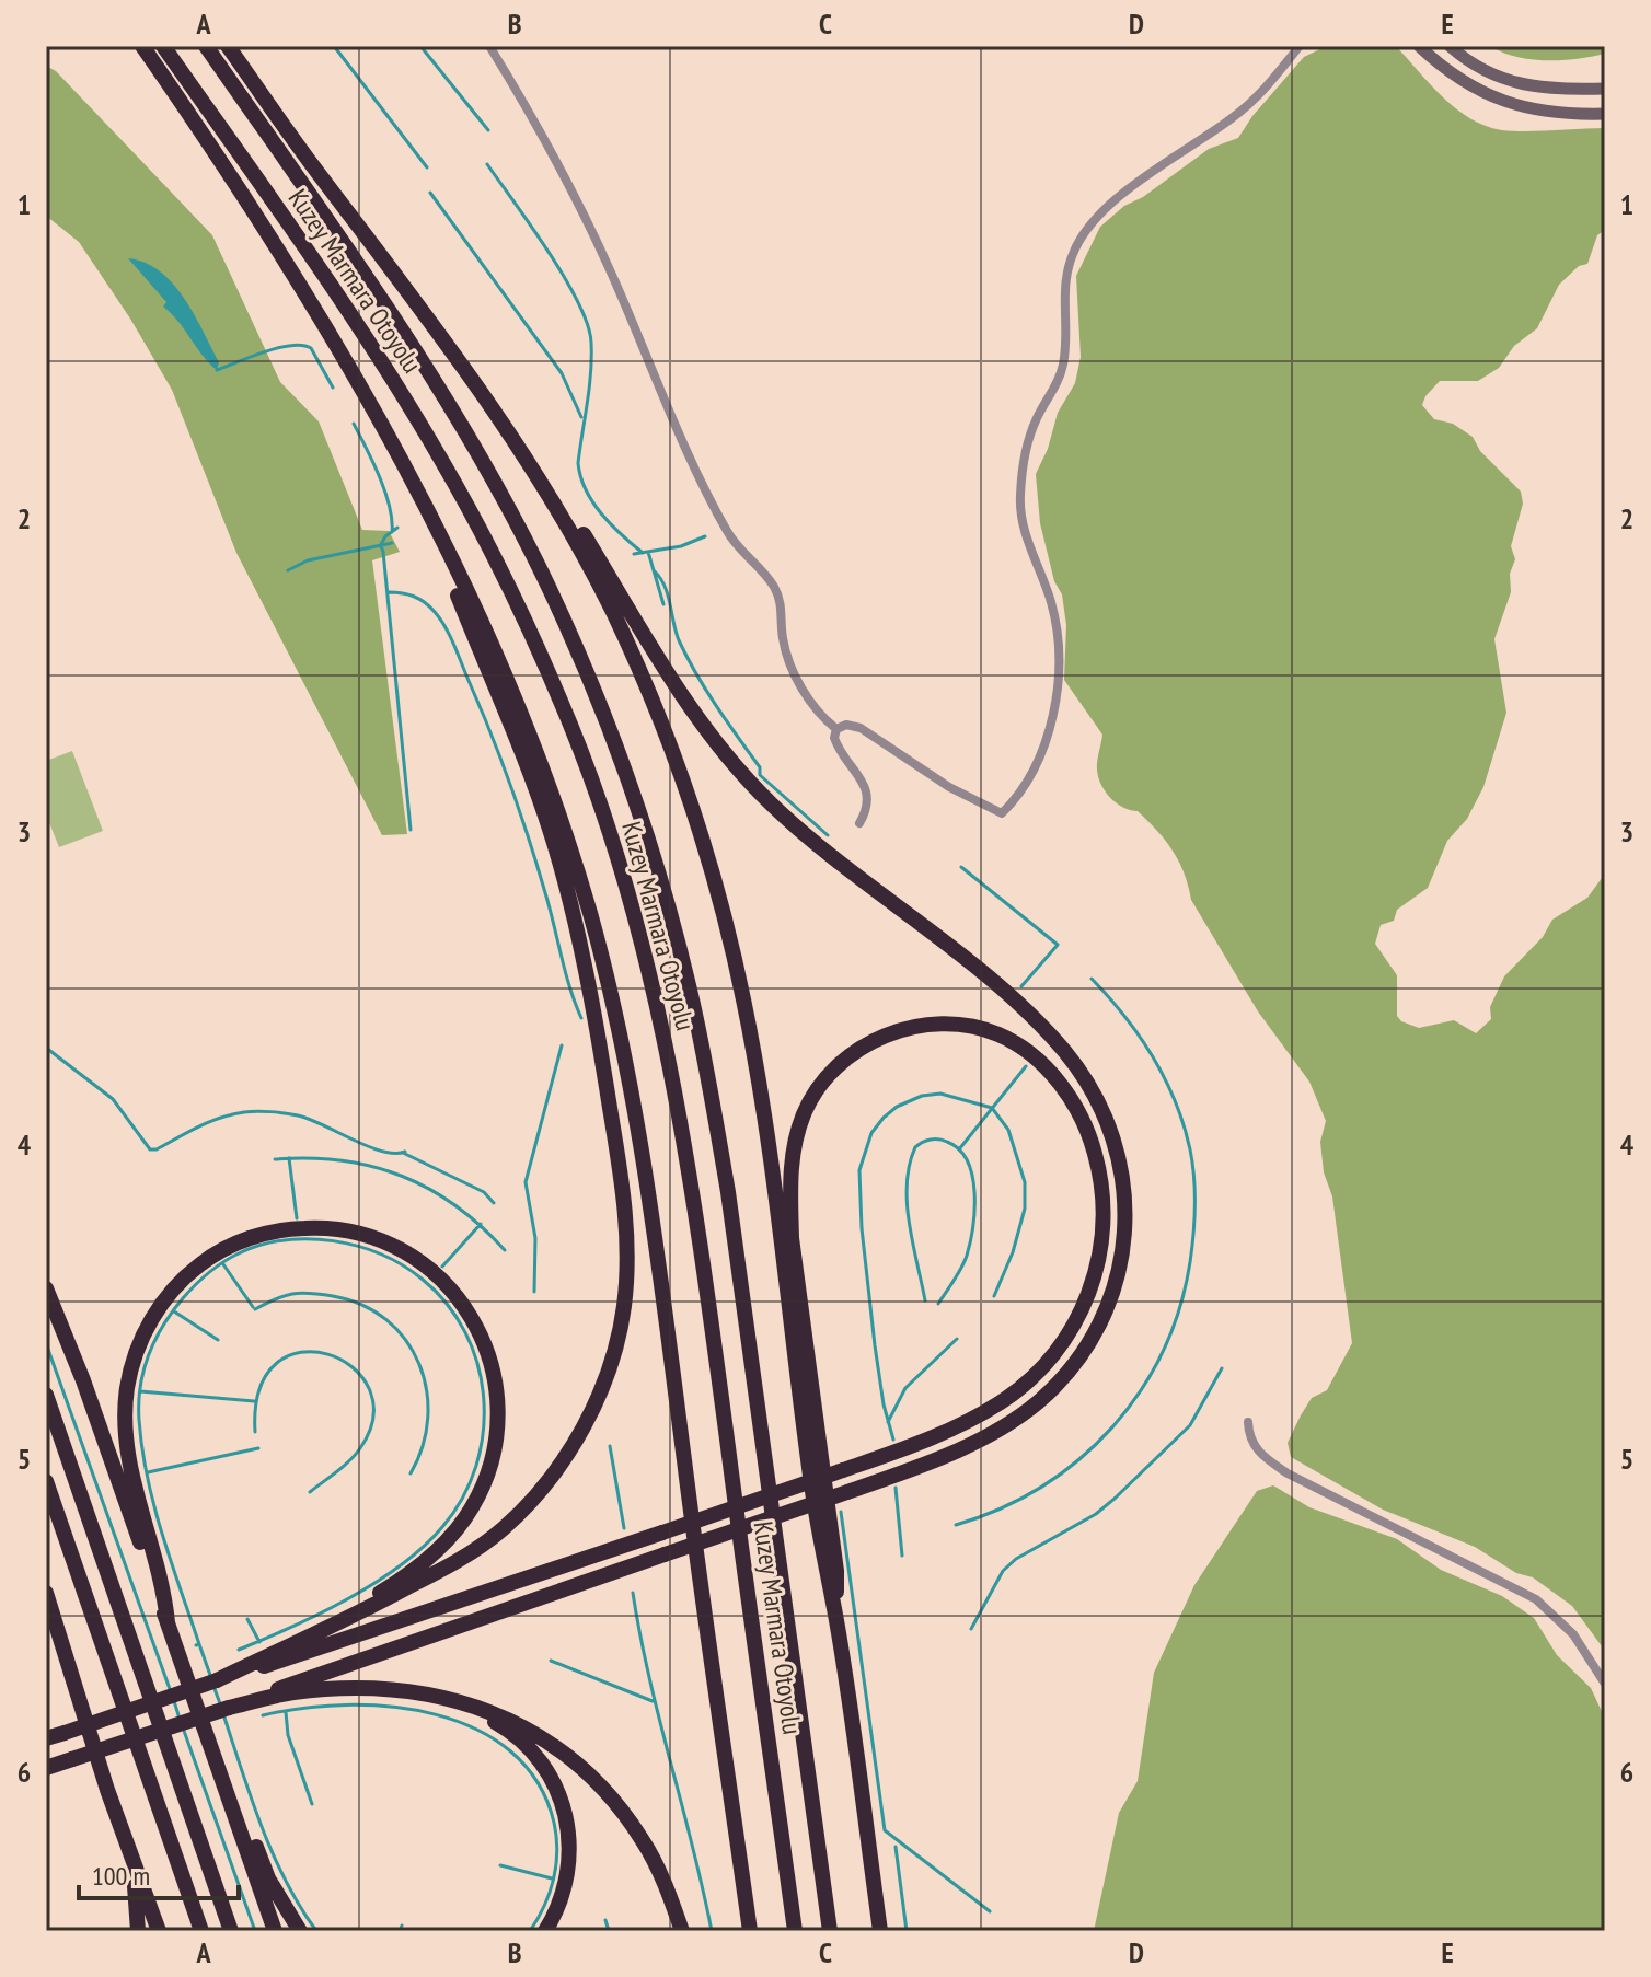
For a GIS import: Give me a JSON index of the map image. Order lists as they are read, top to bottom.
{
  "streets": {
    "highway": ["Kuzey Marmara Otoyolu"]
  },
  "scale_bar": "100 m",
  "grid": {
    "columns": [
      "A",
      "B",
      "C",
      "D",
      "E"
    ],
    "rows": [
      "1",
      "2",
      "3",
      "4",
      "5",
      "6"
    ]
  }
}
